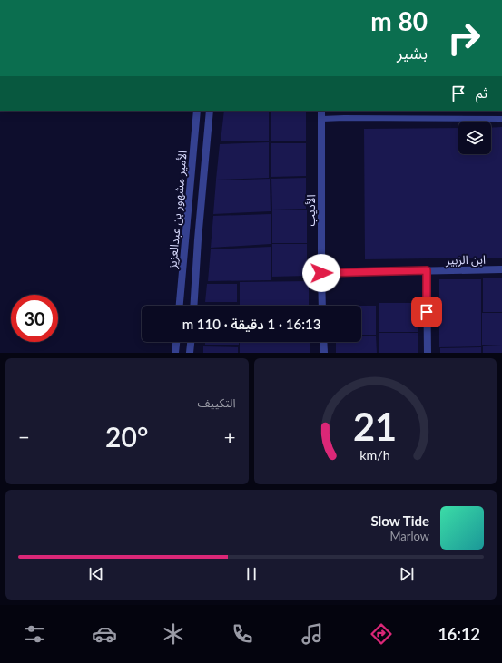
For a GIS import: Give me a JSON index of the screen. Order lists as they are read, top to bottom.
{
  "streets": {
    "street": ["الأمير مشهور بن عبدالعزيز", "الأديب", "ابن الزبير"]
  },
  "crossings": [
    ["الأديب", "ابن الزبير"]
  ],
  "page": {
    "turn": ["80 m", "بشير"],
    "then": "ثم",
    "limit": "30",
    "trip": "16:13 · 1 دقيقة · 110 m",
    "tile": "التكييف",
    "heat": ["−", "20°", "+"],
    "song": ["Slow Tide", "Marlow"],
    "tabs": "16:12",
    "gauge": ["21", "km/h"]
  }
}
